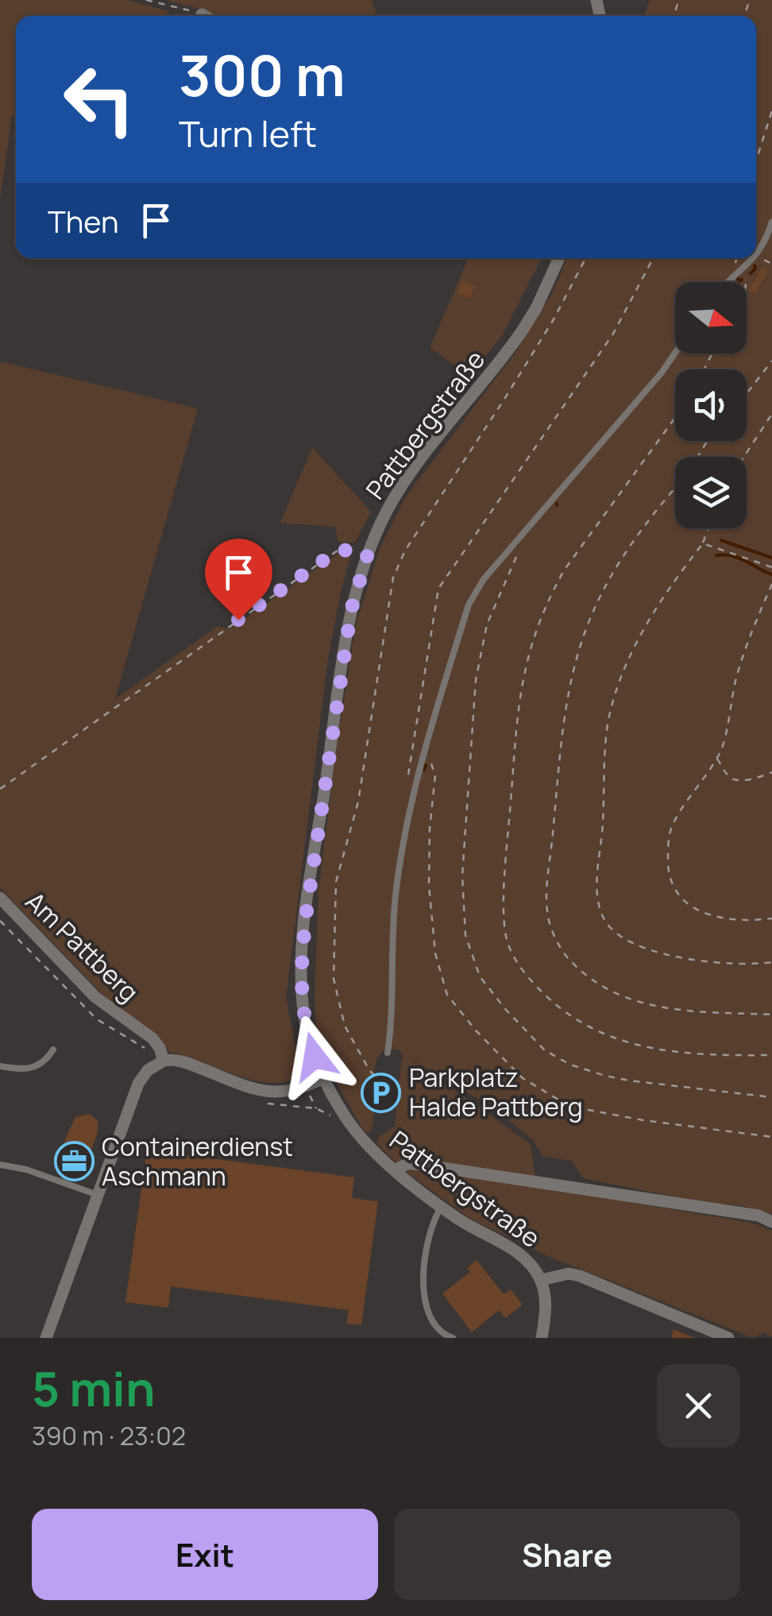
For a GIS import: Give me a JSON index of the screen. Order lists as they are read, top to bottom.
{
  "streets": {
    "street": ["Pattbergstraße", "Am Pattberg"]
  },
  "places": {
    "parking": ["Parkplatz Halde Pattberg"],
    "office": ["Containerdienst Aschmann"]
  },
  "north": "right",
  "page": {
    "turn": ["300 m", "Turn left"],
    "then": "Then",
    "heading": ["5 min", "390 m · 23:02"],
    "buttons": ["Exit", "Share"]
  }
}
